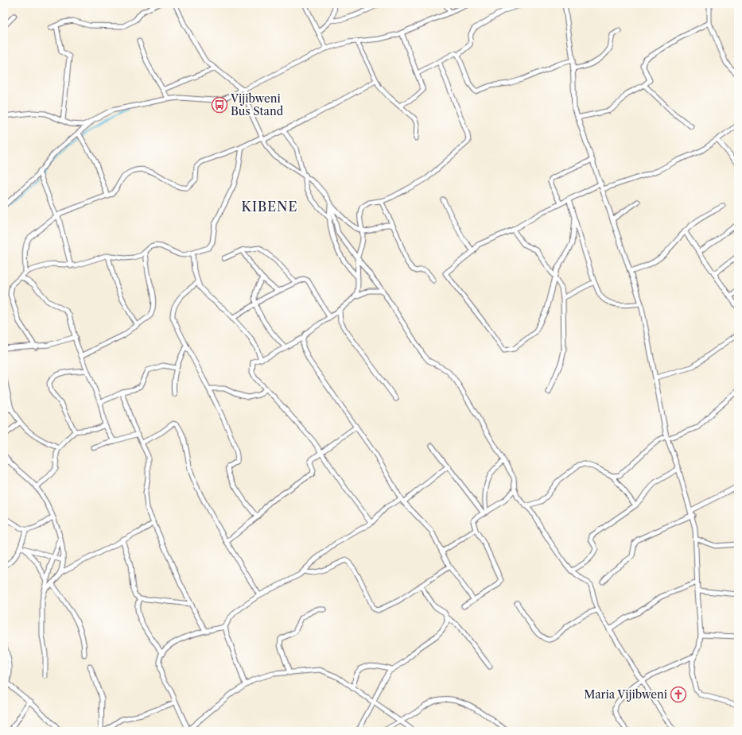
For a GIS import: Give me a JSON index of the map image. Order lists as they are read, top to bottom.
{
  "districts": ["KIBENE"],
  "places": {
    "bus stop": ["Vijibweni Bus Stand"],
    "church": ["Maria Vijibweni"]
  }
}
